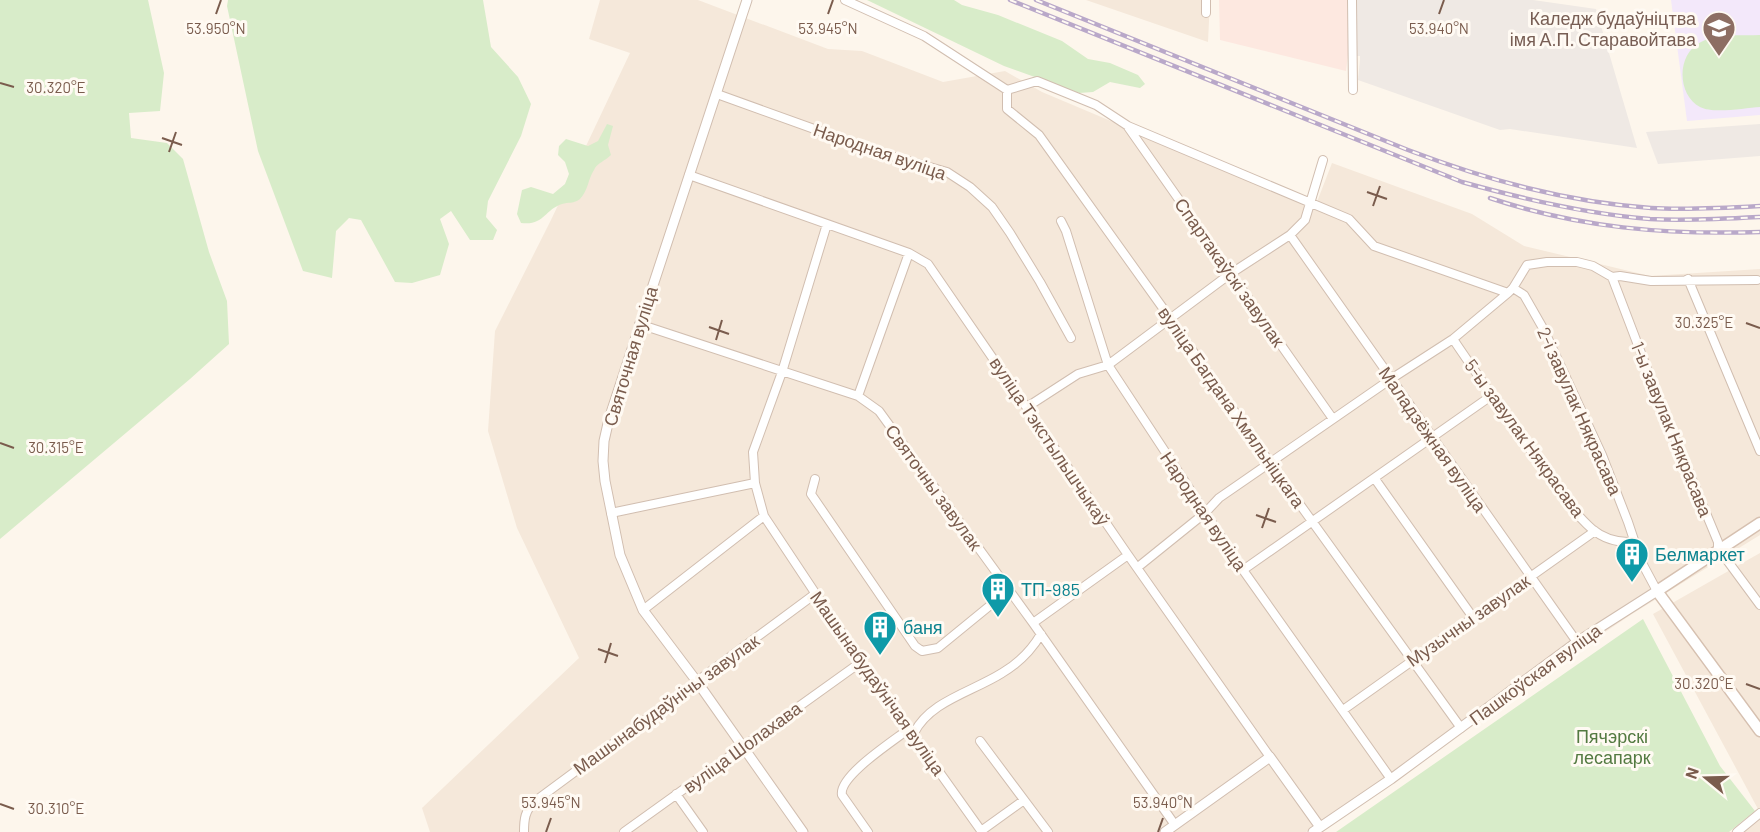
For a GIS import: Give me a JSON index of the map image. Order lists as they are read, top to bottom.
{
  "streets": {
    "main road": ["2-і завулак Някрасава", "Пашкоўская вуліца"],
    "street": [
      "Народная вуліца",
      "Спартакаўскі завулак",
      "Святочная вуліца",
      "вуліца Багдана Хмяльніцкага",
      "1-ы завулак Някрасава",
      "5-ы завулак Някрасава",
      "Маладзёжная вуліца",
      "вуліца Тэкстыльшчыкаў",
      "Святочны завулак",
      "Музычны завулак",
      "Машынабудаўнічая вуліца",
      "Машынабудаўнічы завулак",
      "вуліца Шолахава"
    ]
  },
  "crossings": [
    ["Народная вуліца", "Святочная вуліца"],
    ["Народная вуліца", "Музычны завулак"],
    ["Народная вуліца", "Пашкоўская вуліца"],
    ["Спартакаўскі завулак", "2-і завулак Някрасава"],
    ["Святочная вуліца", "вуліца Тэкстыльшчыкаў"],
    ["Святочная вуліца", "Машынабудаўнічы завулак"],
    ["Святочная вуліца", "вуліца Шолахава"],
    ["вуліца Багдана Хмяльніцкага", "Музычны завулак"],
    ["вуліца Багдана Хмяльніцкага", "Пашкоўская вуліца"],
    ["2-і завулак Някрасава", "5-ы завулак Някрасава"],
    ["2-і завулак Някрасава", "Пашкоўская вуліца"],
    ["1-ы завулак Някрасава", "Пашкоўская вуліца"],
    ["5-ы завулак Някрасава", "Музычны завулак"],
    ["Маладзёжная вуліца", "Музычны завулак"],
    ["Маладзёжная вуліца", "Пашкоўская вуліца"],
    ["вуліца Тэкстыльшчыкаў", "Пашкоўская вуліца"],
    ["вуліца Тэкстыльшчыкаў", "Машынабудаўнічая вуліца"],
    ["Машынабудаўнічая вуліца", "Машынабудаўнічы завулак"],
    ["Машынабудаўнічая вуліца", "вуліца Шолахава"]
  ],
  "parks": ["Пячэрскі лесапарк"],
  "places": {
    "school or university": ["Каледж будаўніцтва імя А.П. Старавойтава"],
    "building": ["Белмаркет", "ТП-985", "баня"]
  },
  "north": "left",
  "coordinates": [
    "53.950°N",
    "53.945°N",
    "53.940°N",
    "30.320°E",
    "30.325°E",
    "30.315°E",
    "30.310°E"
  ]
}
